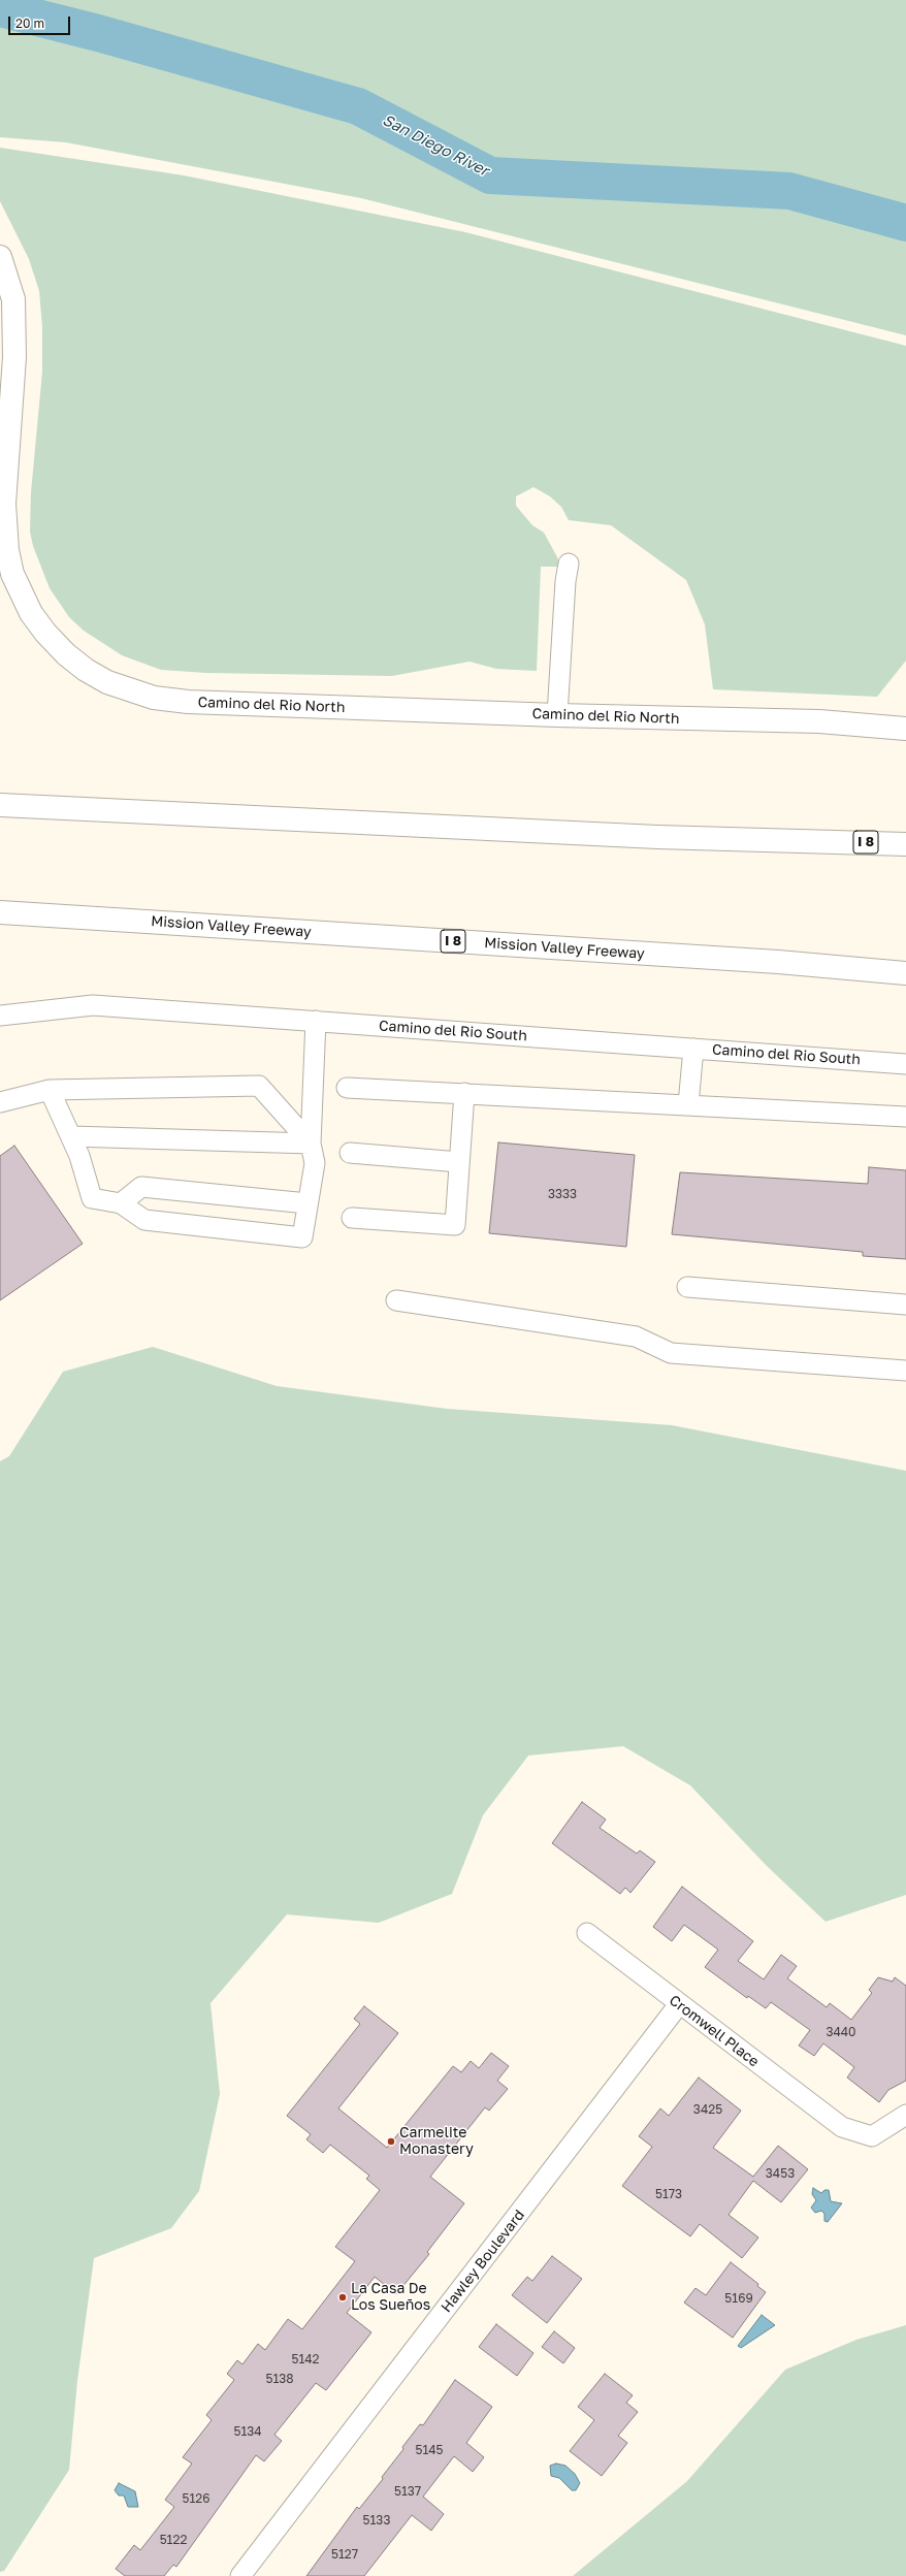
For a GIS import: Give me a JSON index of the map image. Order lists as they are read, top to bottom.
{
  "streets": {
    "main road": ["Camino del Rio North", "I 8", "Mission Valley Freeway"],
    "street": ["Camino del Rio South", "Cromwell Place", "Hawley Boulevard"]
  },
  "crossings": [
    ["Cromwell Place", "Hawley Boulevard"]
  ],
  "water": ["San Diego River"],
  "places": ["Carmelite Monastery", "La Casa De Los Sueños"],
  "house_numbers": [
    "3333",
    "3440",
    "3425",
    "3453",
    "5173",
    "5169",
    "5142",
    "5138",
    "5134",
    "5145",
    "5137",
    "5126",
    "5133",
    "5122",
    "5127"
  ],
  "scale_bar": "20 m"
}
